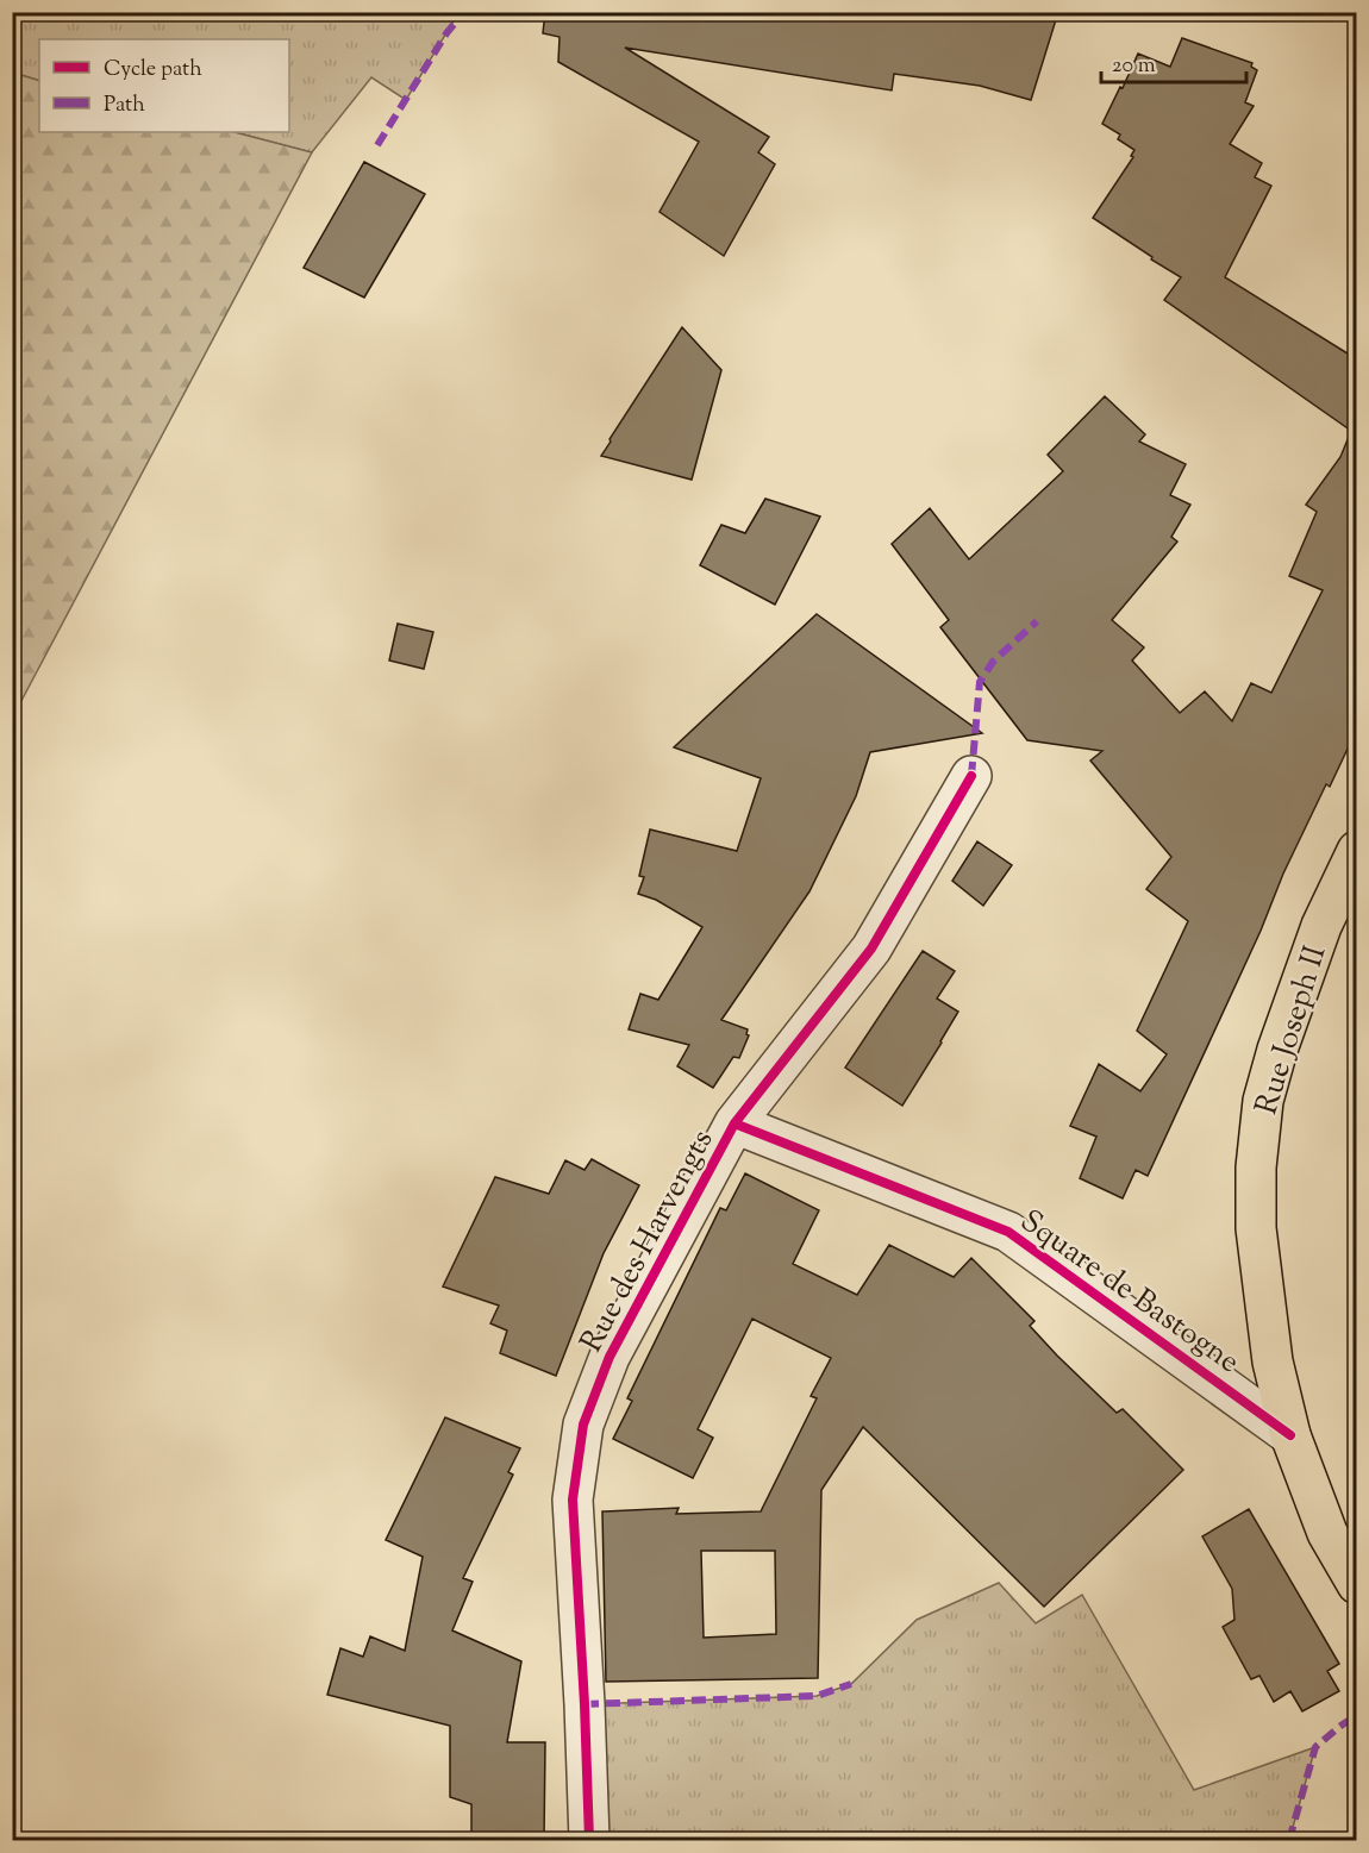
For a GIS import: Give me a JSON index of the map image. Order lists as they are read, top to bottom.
{
  "streets": {
    "main road": ["Rue Joseph II"],
    "street": ["Rue des Harvengts", "Square de Bastogne"]
  },
  "crossings": [
    ["Rue Joseph II", "Square de Bastogne"],
    ["Rue des Harvengts", "Square de Bastogne"]
  ],
  "legend": ["Cycle path", "Path"],
  "scale_bar": "20 m"
}
